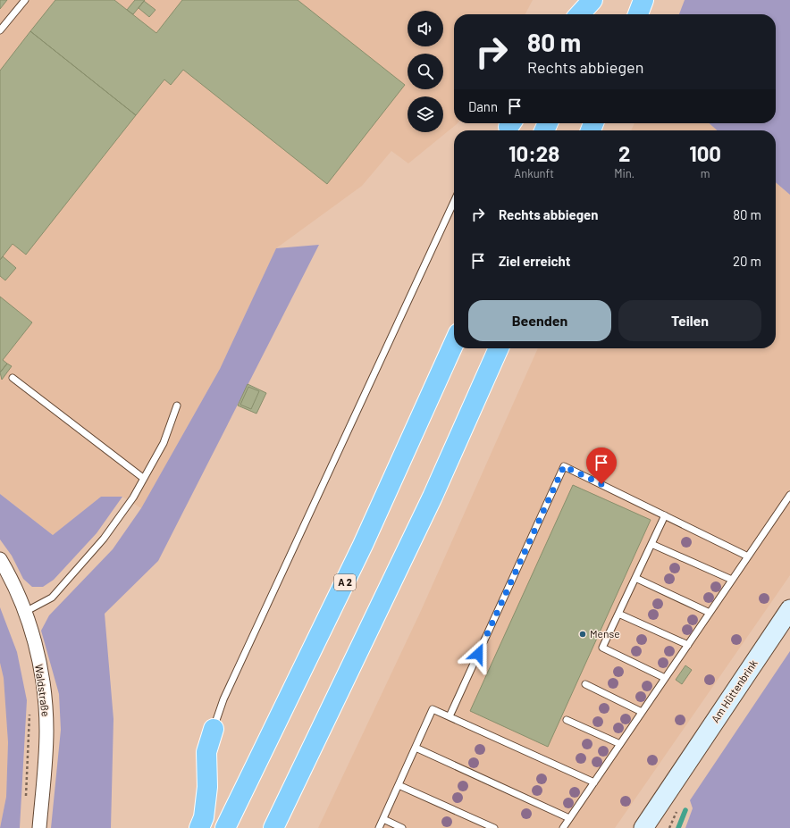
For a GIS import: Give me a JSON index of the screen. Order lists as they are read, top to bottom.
{
  "streets": {
    "highway": ["A 2"],
    "street": ["Waldstraße", "Am Hüttenbrink"]
  },
  "places": ["Mense"],
  "page": {
    "turn": ["80 m", "Rechts abbiegen"],
    "then": "Dann",
    "eta": [
      "10:28",
      "Ankunft",
      "2",
      "Min.",
      "100",
      "m"
    ],
    "list": [
      {
        "name": "Rechts abbiegen",
        "value": "80 m"
      },
      {
        "name": "Ziel erreicht",
        "value": "20 m"
      }
    ],
    "buttons": ["Beenden", "Teilen"]
  }
}
